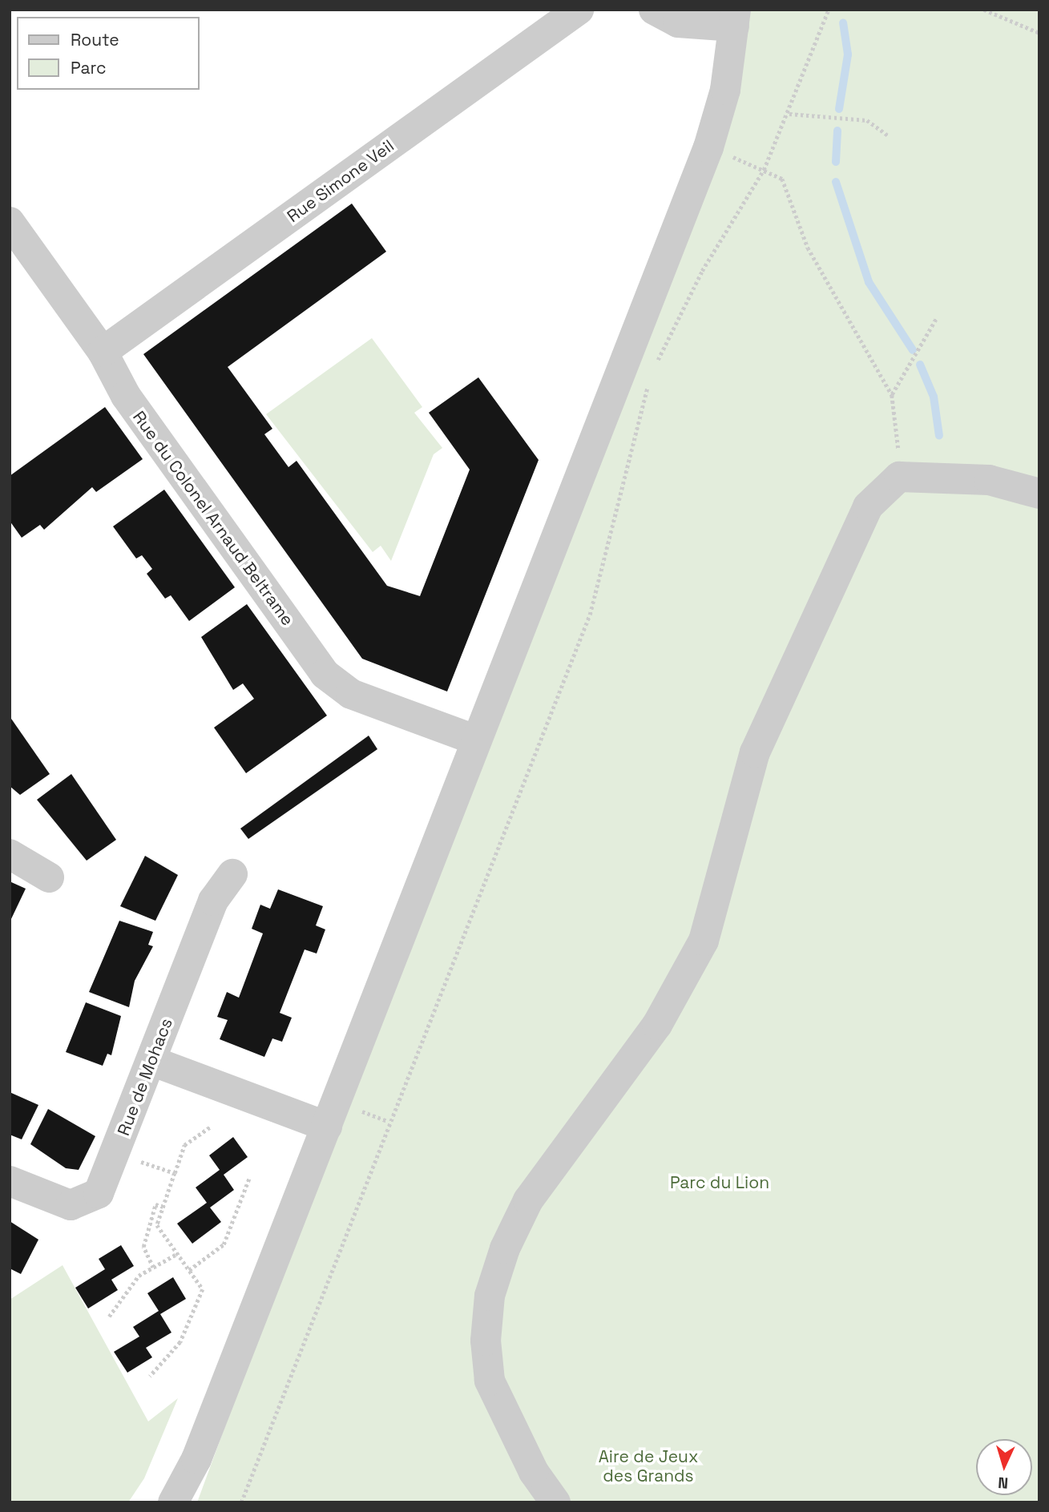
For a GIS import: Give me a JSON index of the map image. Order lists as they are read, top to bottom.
{
  "streets": {
    "street": ["Rue Simone Veil", "Rue du Colonel Arnaud Beltrame", "Rue de Mohacs"]
  },
  "crossings": [
    ["Rue Simone Veil", "Rue du Colonel Arnaud Beltrame"]
  ],
  "parks": ["Parc du Lion", "Aire de Jeux des Grands"],
  "legend": ["Route", "Parc"],
  "north": "bottom"
}
